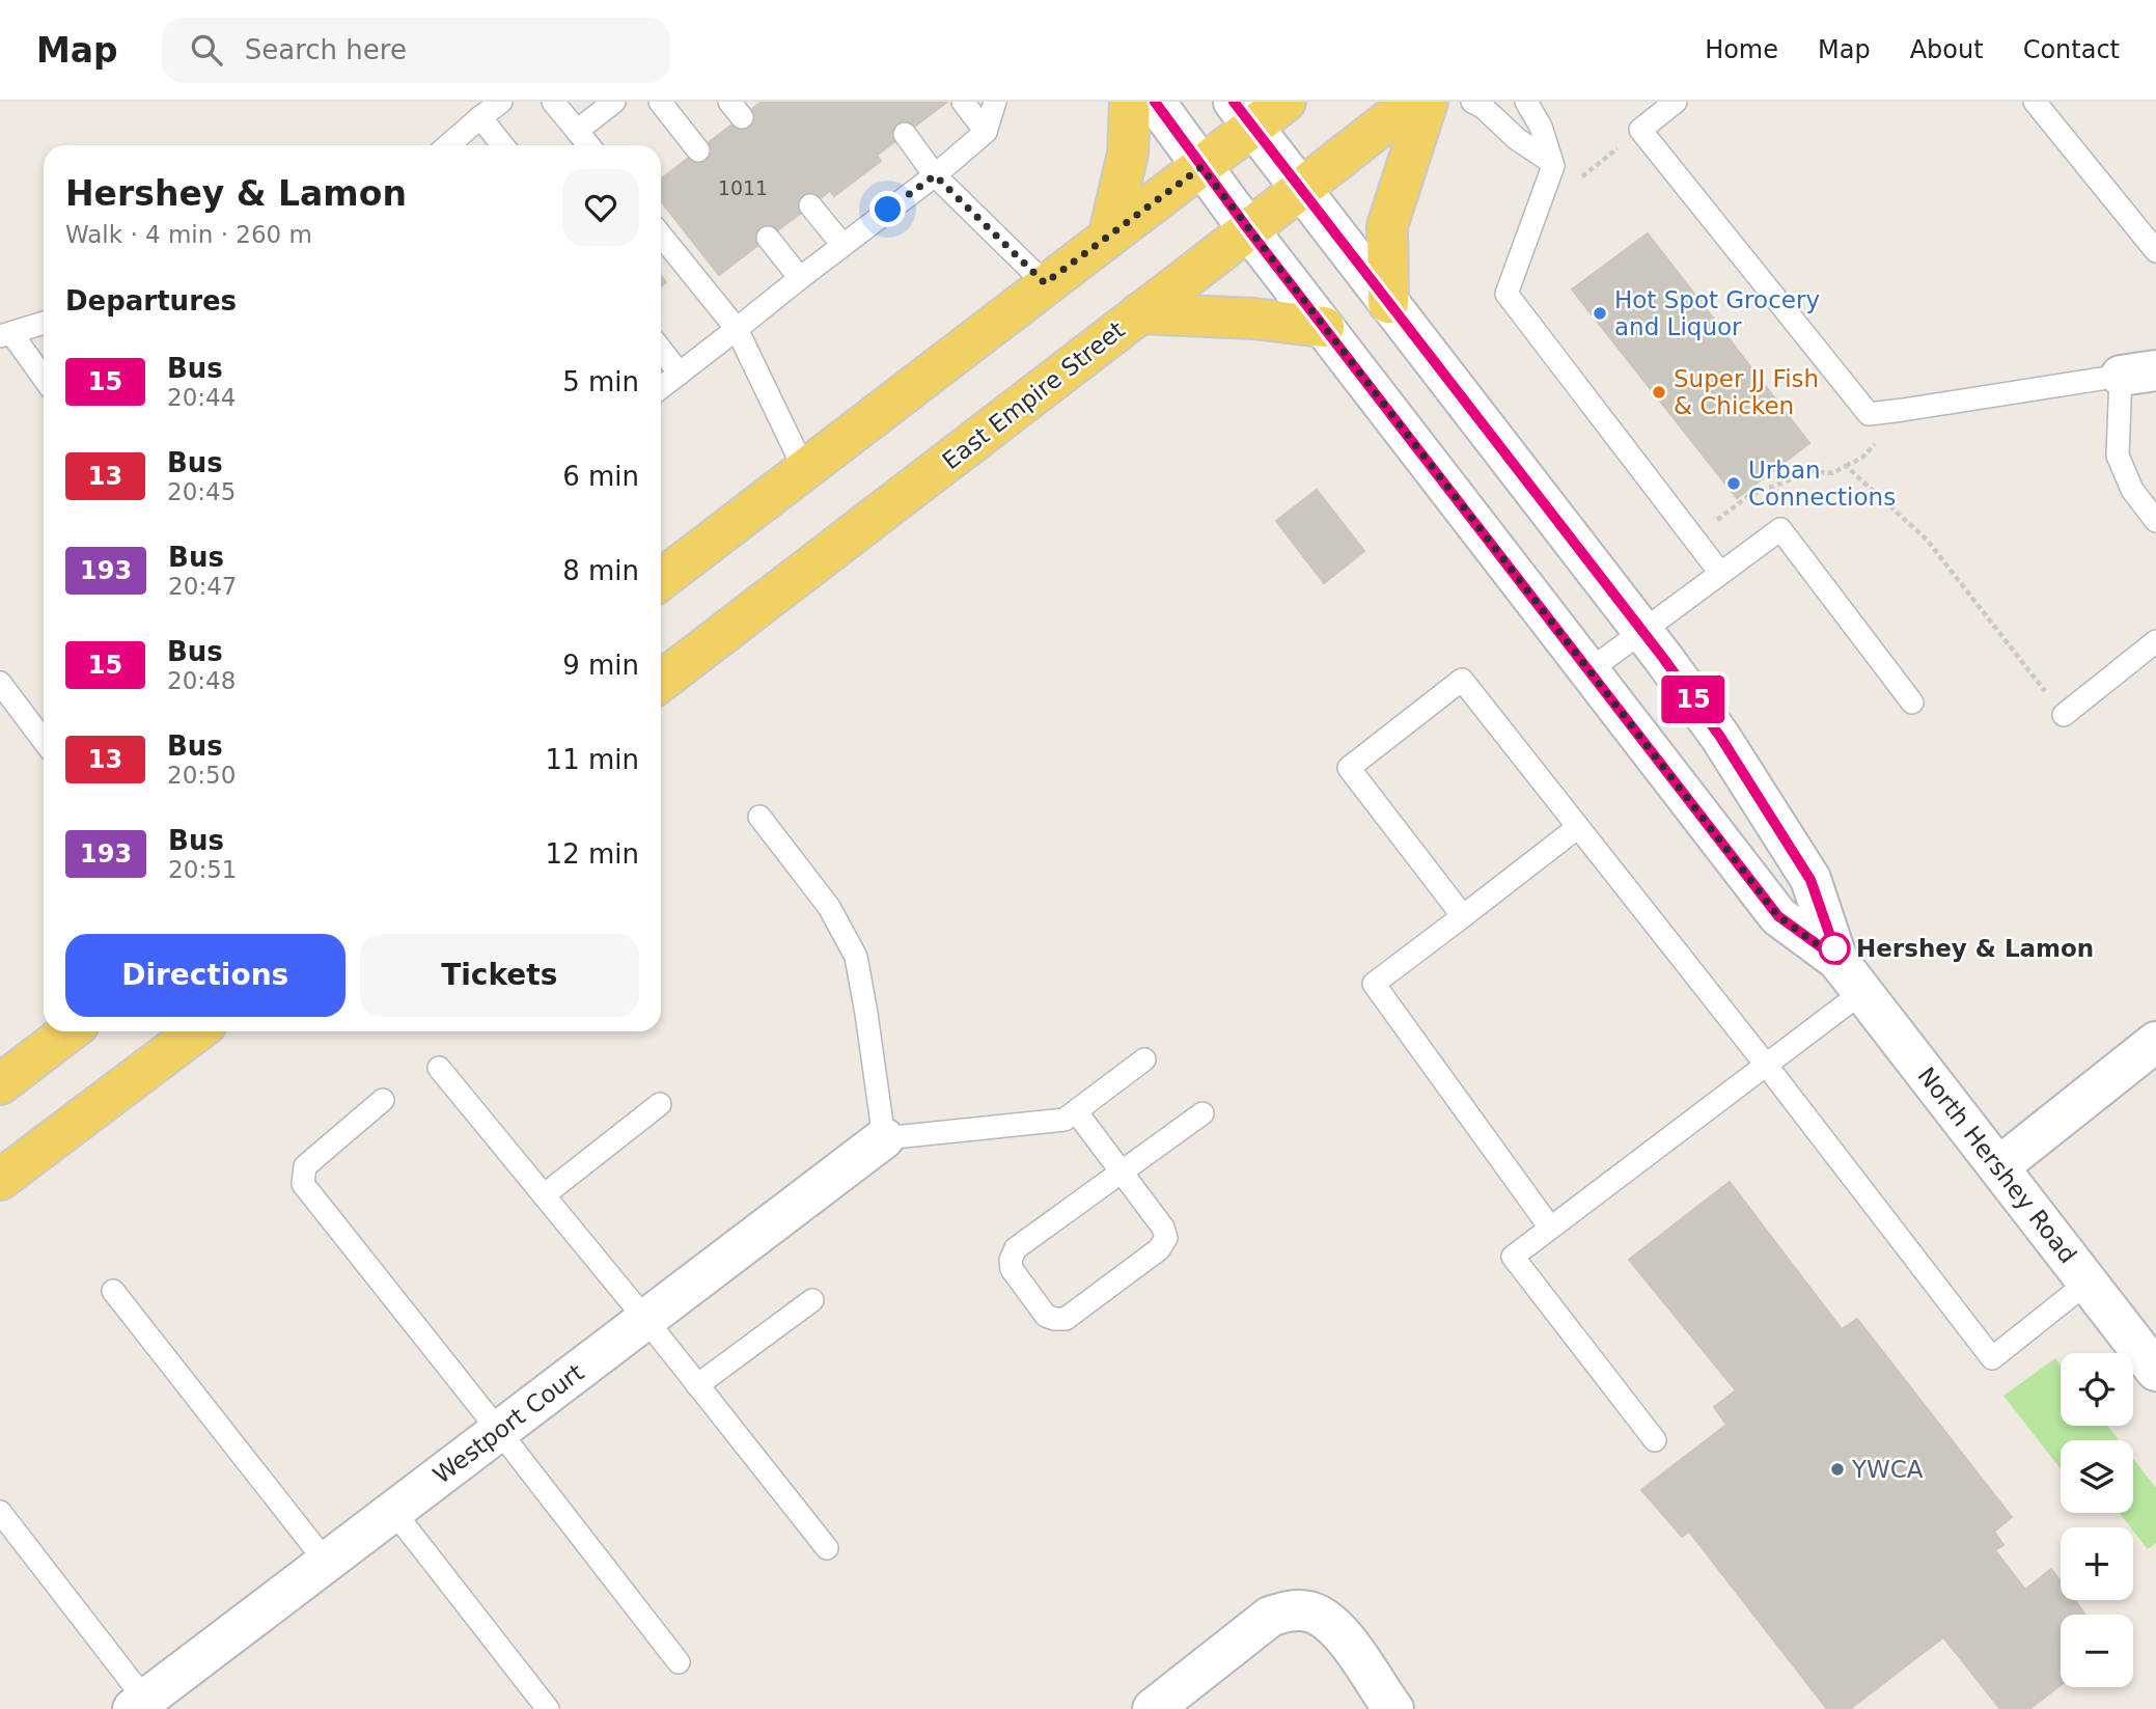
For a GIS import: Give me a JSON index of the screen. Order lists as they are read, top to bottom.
{
  "streets": {
    "main road": ["East Empire Street", "North Hershey Road", "Westport Court"]
  },
  "crossings": [
    ["East Empire Street", "North Hershey Road"]
  ],
  "places": [
    "Hot Spot Grocery and Liquor",
    "Super JJ Fish & Chicken",
    "Urban Connections",
    "Hershey & Lamon",
    "YWCA"
  ],
  "lines": ["bus line 15"],
  "house_numbers": ["1011"],
  "page": {
    "header": "Map",
    "search": "Search here",
    "nav": [
      "Home",
      "Map",
      "About",
      "Contact"
    ],
    "on_map": "15",
    "heading": [
      ["Hershey & Lamon", "Walk · 4 min · 260 m"],
      "Departures"
    ],
    "list": [
      {
        "mark": "15",
        "name": "Bus",
        "note": "20:44",
        "value": "5 min"
      },
      {
        "mark": "13",
        "name": "Bus",
        "note": "20:45",
        "value": "6 min"
      },
      {
        "mark": "193",
        "name": "Bus",
        "note": "20:47",
        "value": "8 min"
      },
      {
        "mark": "15",
        "name": "Bus",
        "note": "20:48",
        "value": "9 min"
      },
      {
        "mark": "13",
        "name": "Bus",
        "note": "20:50",
        "value": "11 min"
      },
      {
        "mark": "193",
        "name": "Bus",
        "note": "20:51",
        "value": "12 min"
      }
    ],
    "buttons": ["Directions", "Tickets"],
    "map_buttons": ["+", "−"]
  }
}
